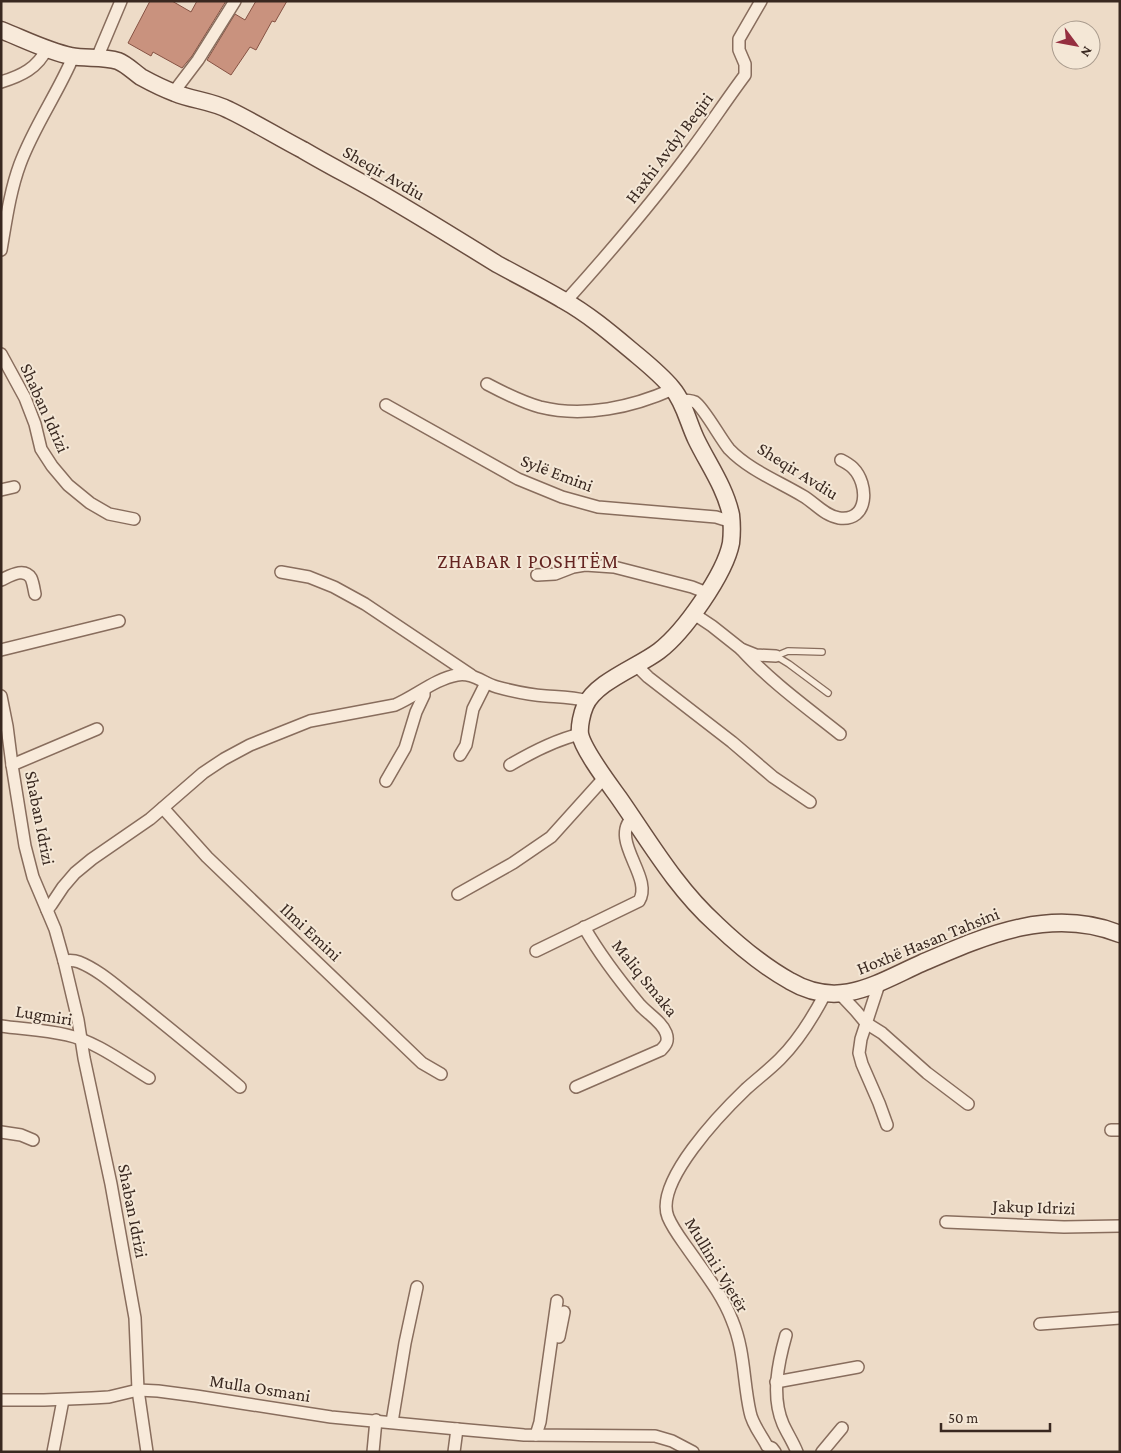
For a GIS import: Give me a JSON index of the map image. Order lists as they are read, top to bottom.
{
  "streets": {
    "street": [
      "Haxhi Avdyl Beqiri",
      "Sheqir Avdiu",
      "Shaban Idrizi",
      "Sylë Emini",
      "Ilmi Emini",
      "Hoxhë Hasan Tahsini",
      "Maliq Smaka",
      "Lugmiri",
      "Jakup Idrizi",
      "Mullini i Vjetër",
      "Mulla Osmani"
    ]
  },
  "crossings": [
    ["Haxhi Avdyl Beqiri", "Sheqir Avdiu"],
    ["Sheqir Avdiu", "Sylë Emini"],
    ["Shaban Idrizi", "Lugmiri"],
    ["Shaban Idrizi", "Mulla Osmani"],
    ["Hoxhë Hasan Tahsini", "Maliq Smaka"],
    ["Hoxhë Hasan Tahsini", "Mullini i Vjetër"]
  ],
  "districts": ["ZHABAR I POSHTËM"],
  "scale_bar": "50 m",
  "north": "bottom right"
}
